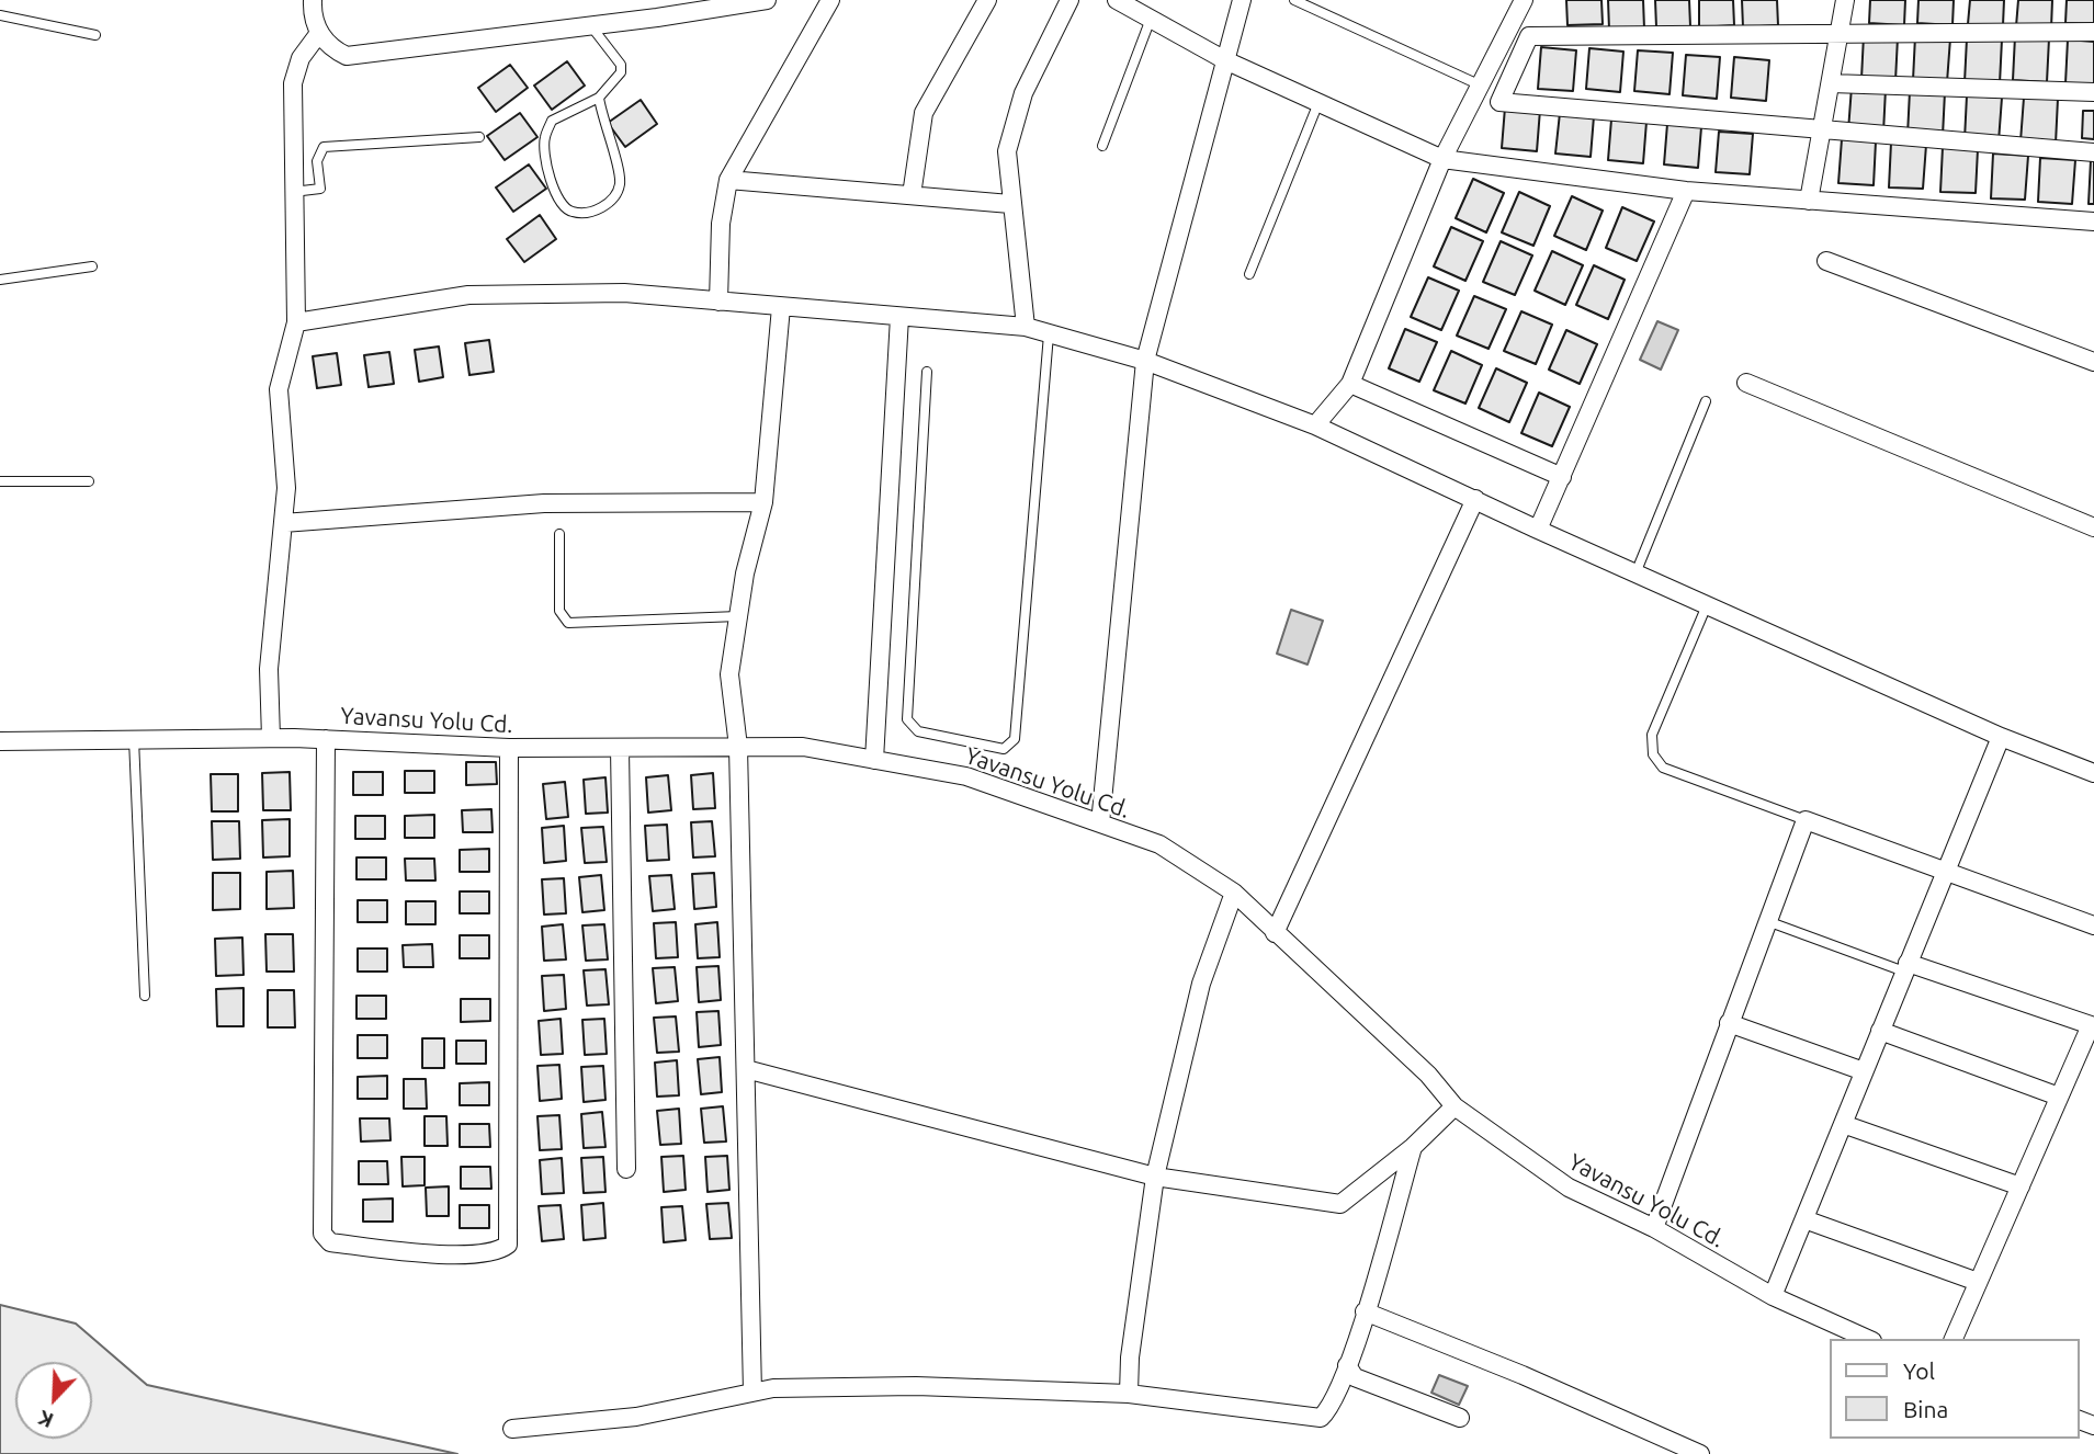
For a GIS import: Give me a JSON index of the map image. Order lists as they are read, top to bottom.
{
  "streets": {
    "street": ["Yavansu Yolu Cd."]
  },
  "legend": ["Yol", "Bina"],
  "north": "bottom left"
}
